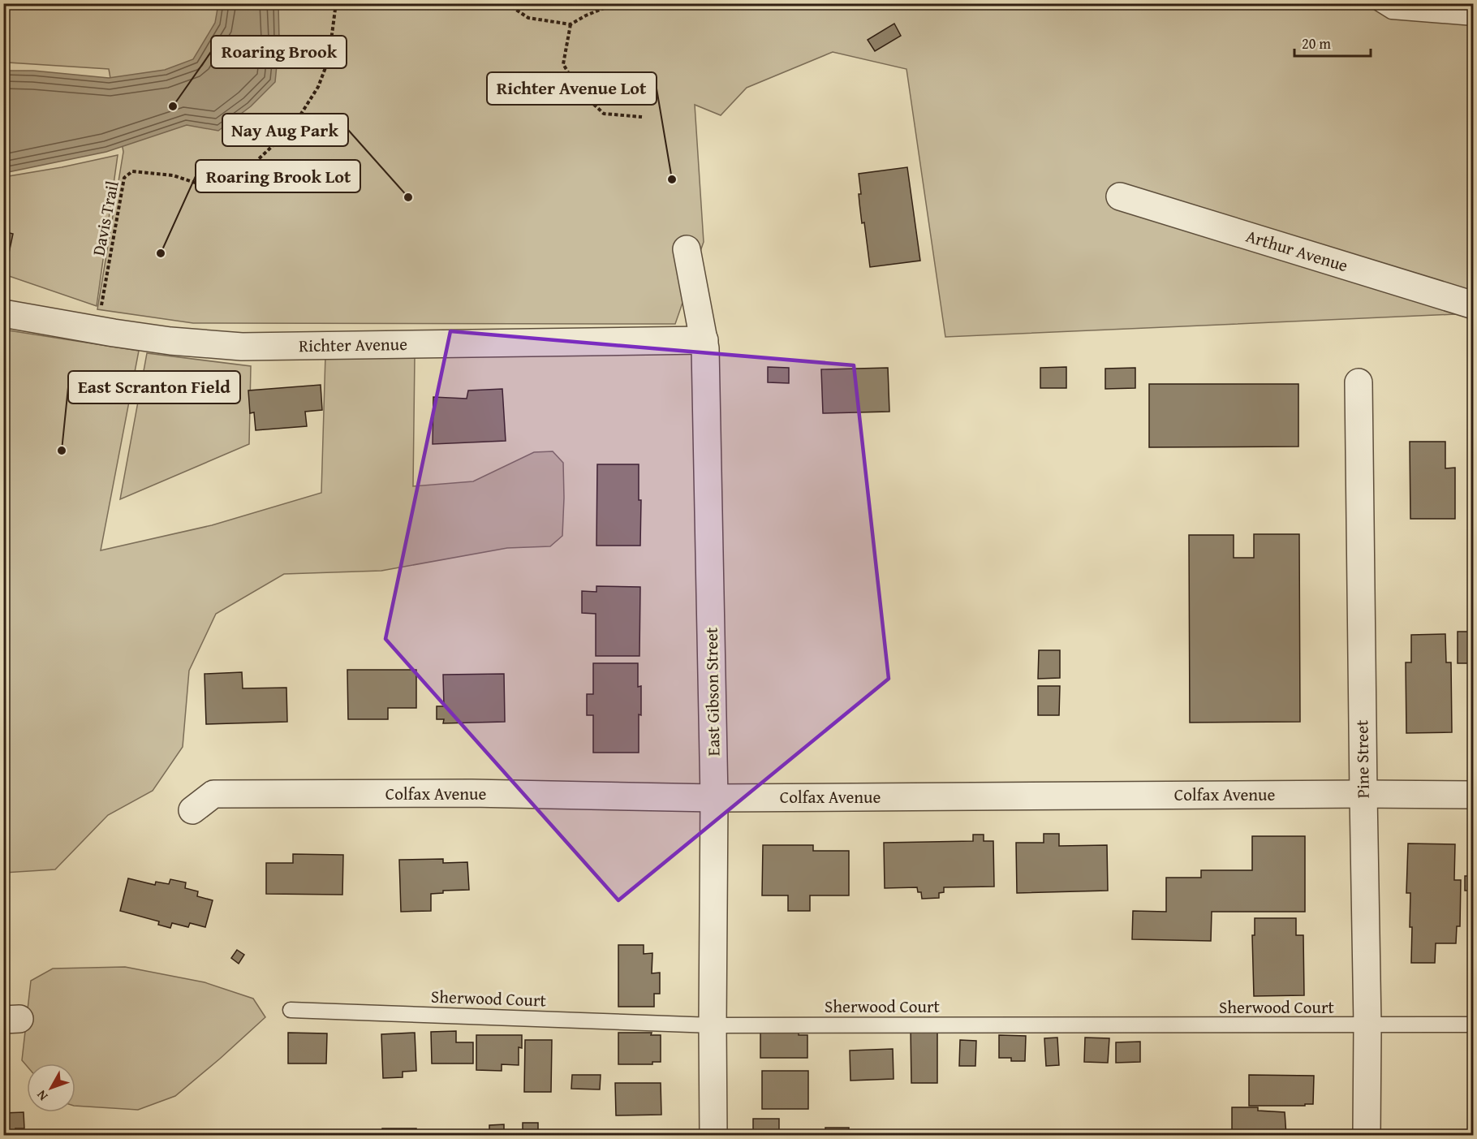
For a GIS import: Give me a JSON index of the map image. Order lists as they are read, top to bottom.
{
  "streets": {
    "street": [
      "Arthur Avenue",
      "Richter Avenue",
      "East Gibson Street",
      "Pine Street",
      "Colfax Avenue"
    ],
    "lane": ["Sherwood Court"],
    "path": ["Davis Trail"]
  },
  "crossings": [
    ["Davis Trail", "Richter Avenue"],
    ["Richter Avenue", "East Gibson Street"],
    ["East Gibson Street", "Colfax Avenue"],
    ["East Gibson Street", "Sherwood Court"],
    ["Pine Street", "Colfax Avenue"],
    ["Pine Street", "Sherwood Court"]
  ],
  "places": [
    "Roaring Brook",
    "Richter Avenue Lot",
    "Nay Aug Park",
    "Roaring Brook Lot",
    "East Scranton Field"
  ],
  "scale_bar": "20 m",
  "north": "bottom left"
}
